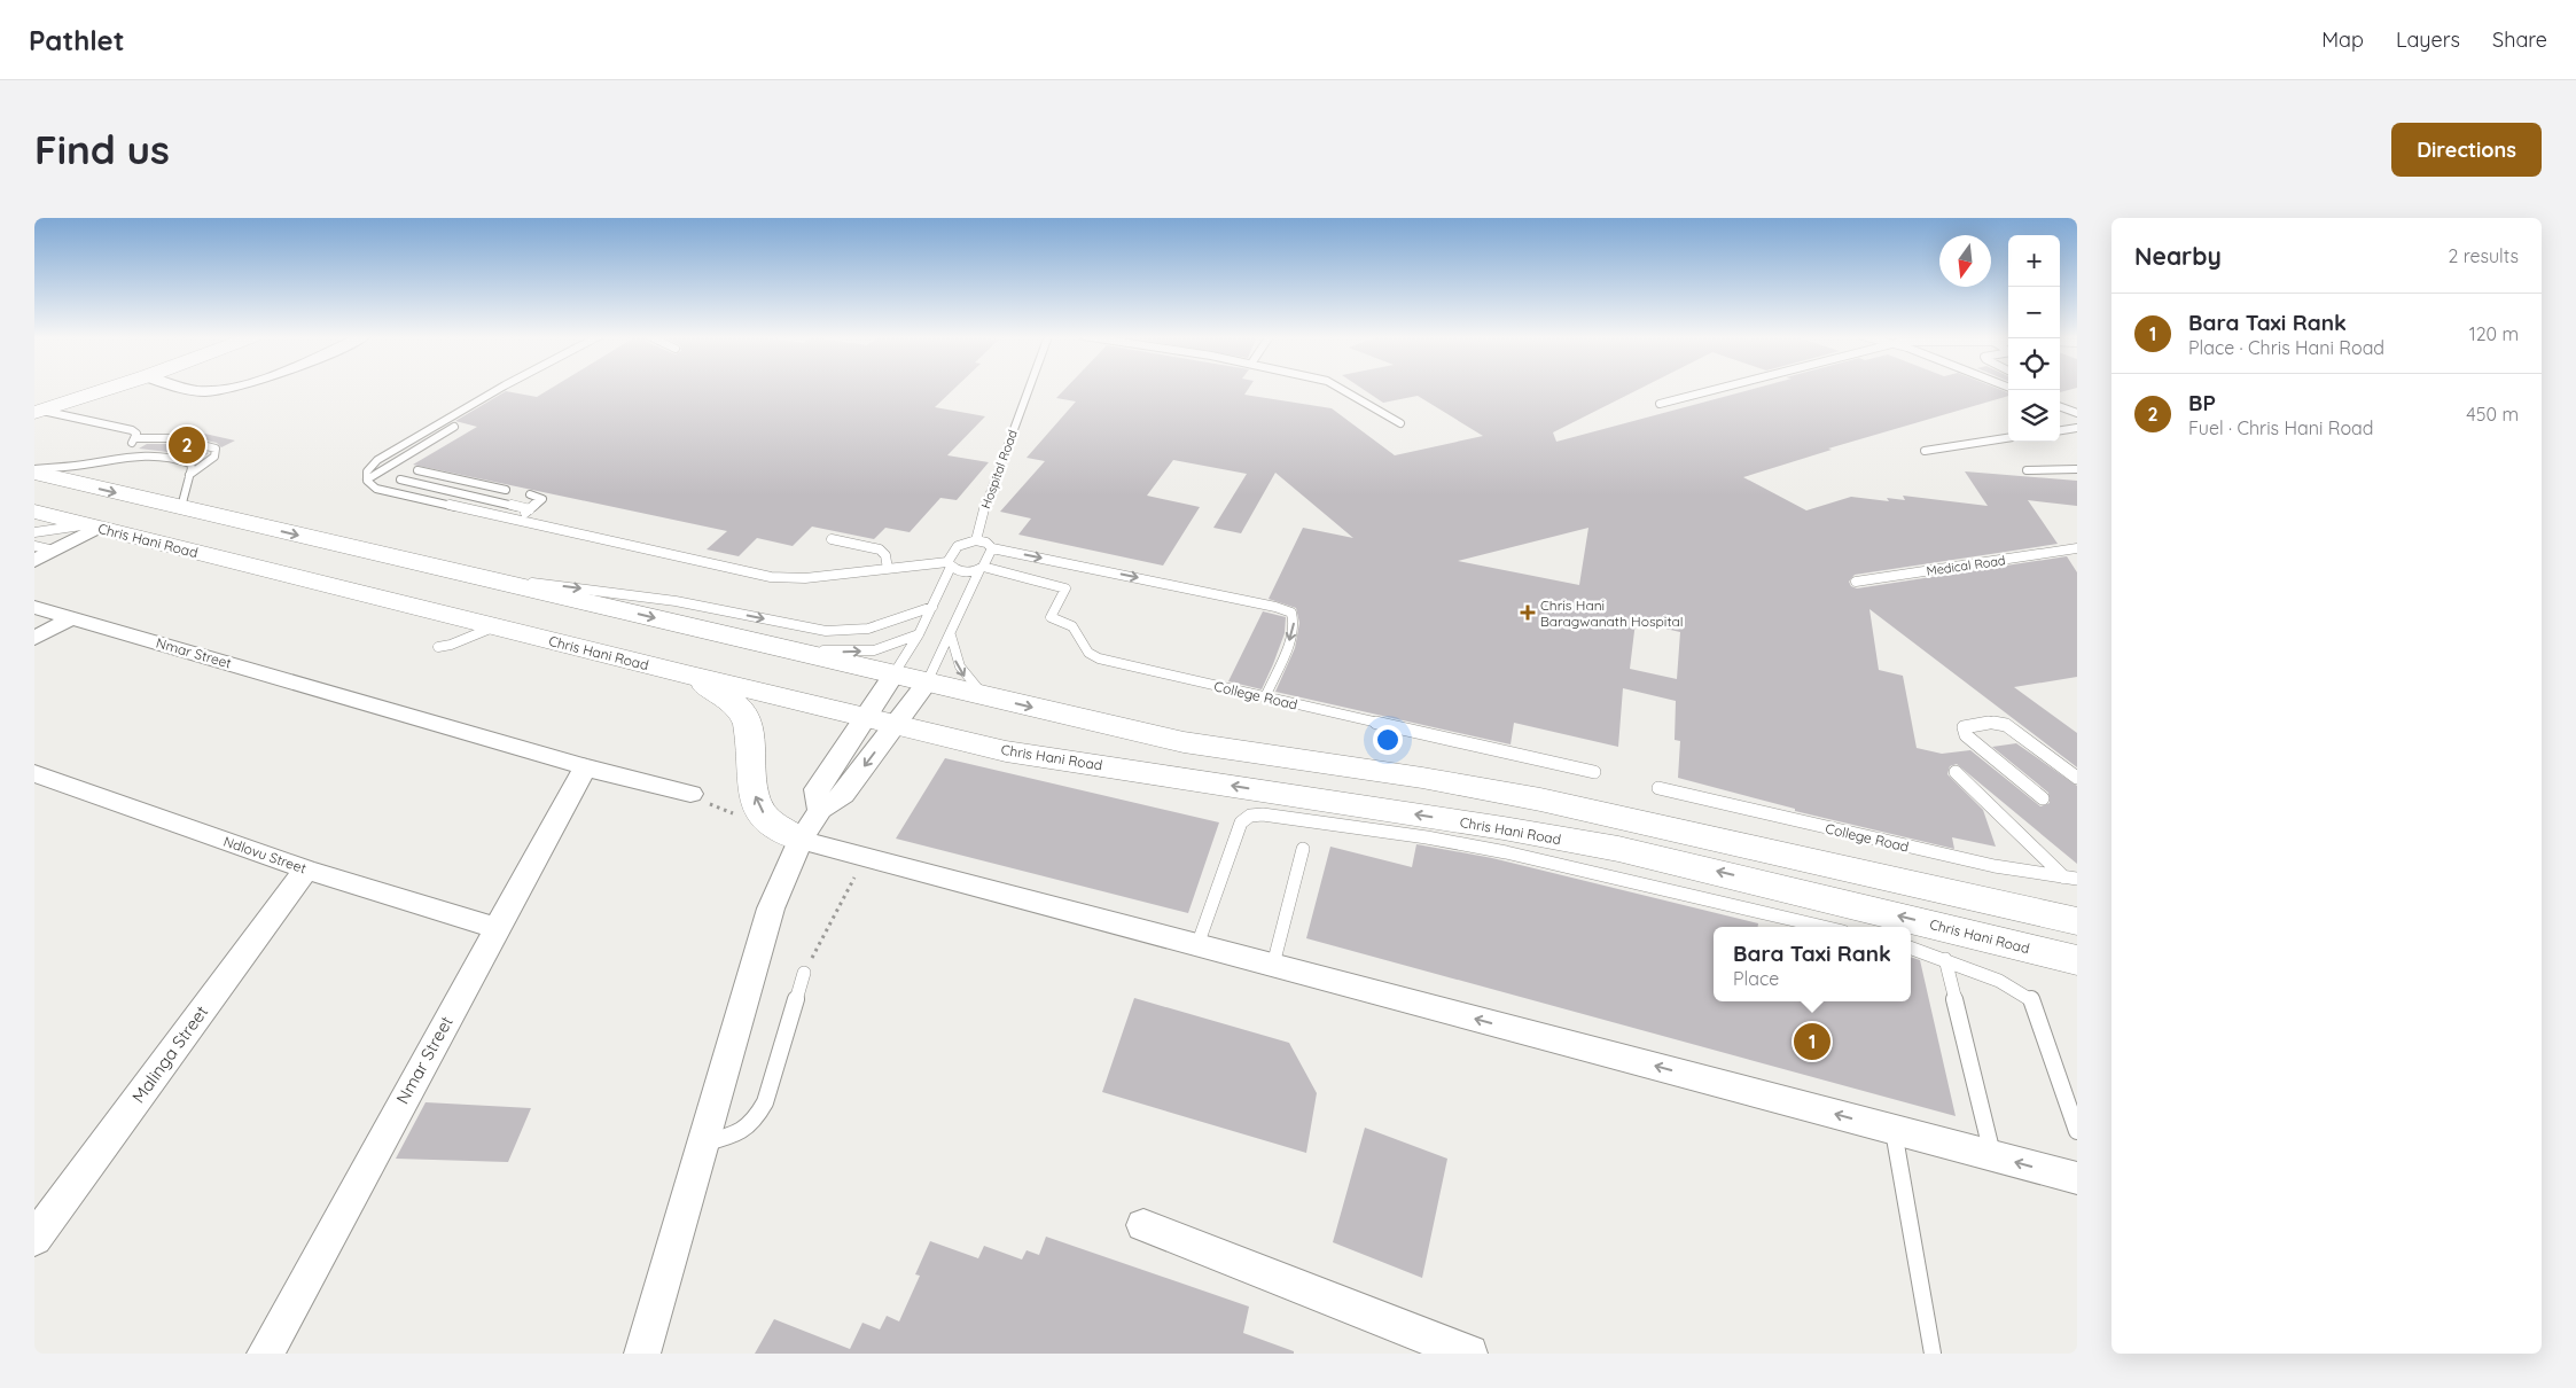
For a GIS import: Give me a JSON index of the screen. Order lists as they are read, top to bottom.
{
  "streets": {
    "main road": ["Chris Hani Road"],
    "street": ["Nmar Street", "Ndlovu Street", "Malinga Street"],
    "lane": ["Hospital Road", "Medical Road", "College Road"]
  },
  "crossings": [
    ["Nmar Street", "Ndlovu Street"],
    ["Ndlovu Street", "Malinga Street"]
  ],
  "places": {
    "health": ["Chris Hani Baragwanath Hospital"]
  },
  "north": "bottom",
  "page": {
    "header": "Pathlet",
    "nav": ["Map", "Layers", "Share"],
    "buttons": "Directions",
    "title": "Find us",
    "heading": ["Nearby", "2 results"],
    "map_buttons": ["+", "−"],
    "list": [
      {
        "mark": "1",
        "name": "Bara Taxi Rank",
        "note": "Place · Chris Hani Road",
        "value": "120 m"
      },
      {
        "mark": "2",
        "name": "BP",
        "note": "Fuel · Chris Hani Road",
        "value": "450 m"
      }
    ],
    "pins": ["2", "1"],
    "popup": ["Bara Taxi Rank", "Place"]
  }
}
